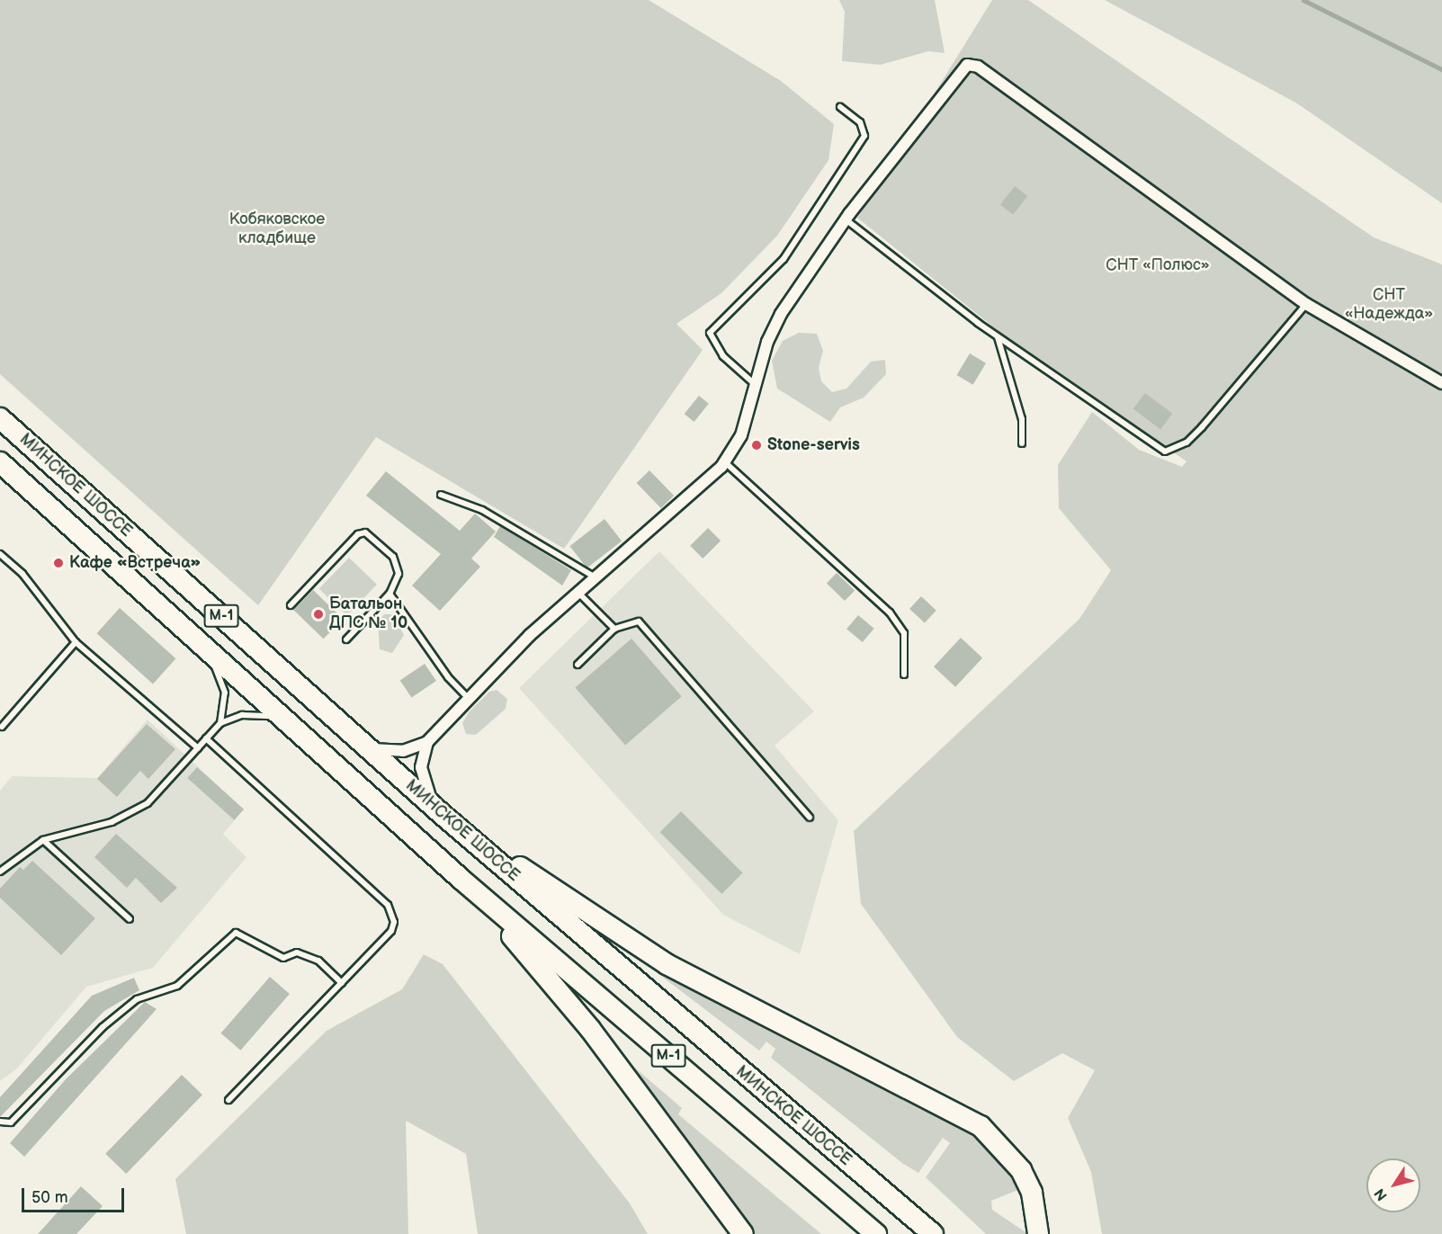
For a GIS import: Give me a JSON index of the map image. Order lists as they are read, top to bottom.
{
  "streets": {
    "highway": ["МИНСКОЕ ШОССЕ", "М-1"]
  },
  "parks": ["Кобяковское кладбище", "СНТ «Полюс»", "СНТ «Надежда»"],
  "places": ["Stone-servis", "Кафе «Встреча»", "Батальон ДПС № 10"],
  "scale_bar": "50 m",
  "north": "bottom left"
}
